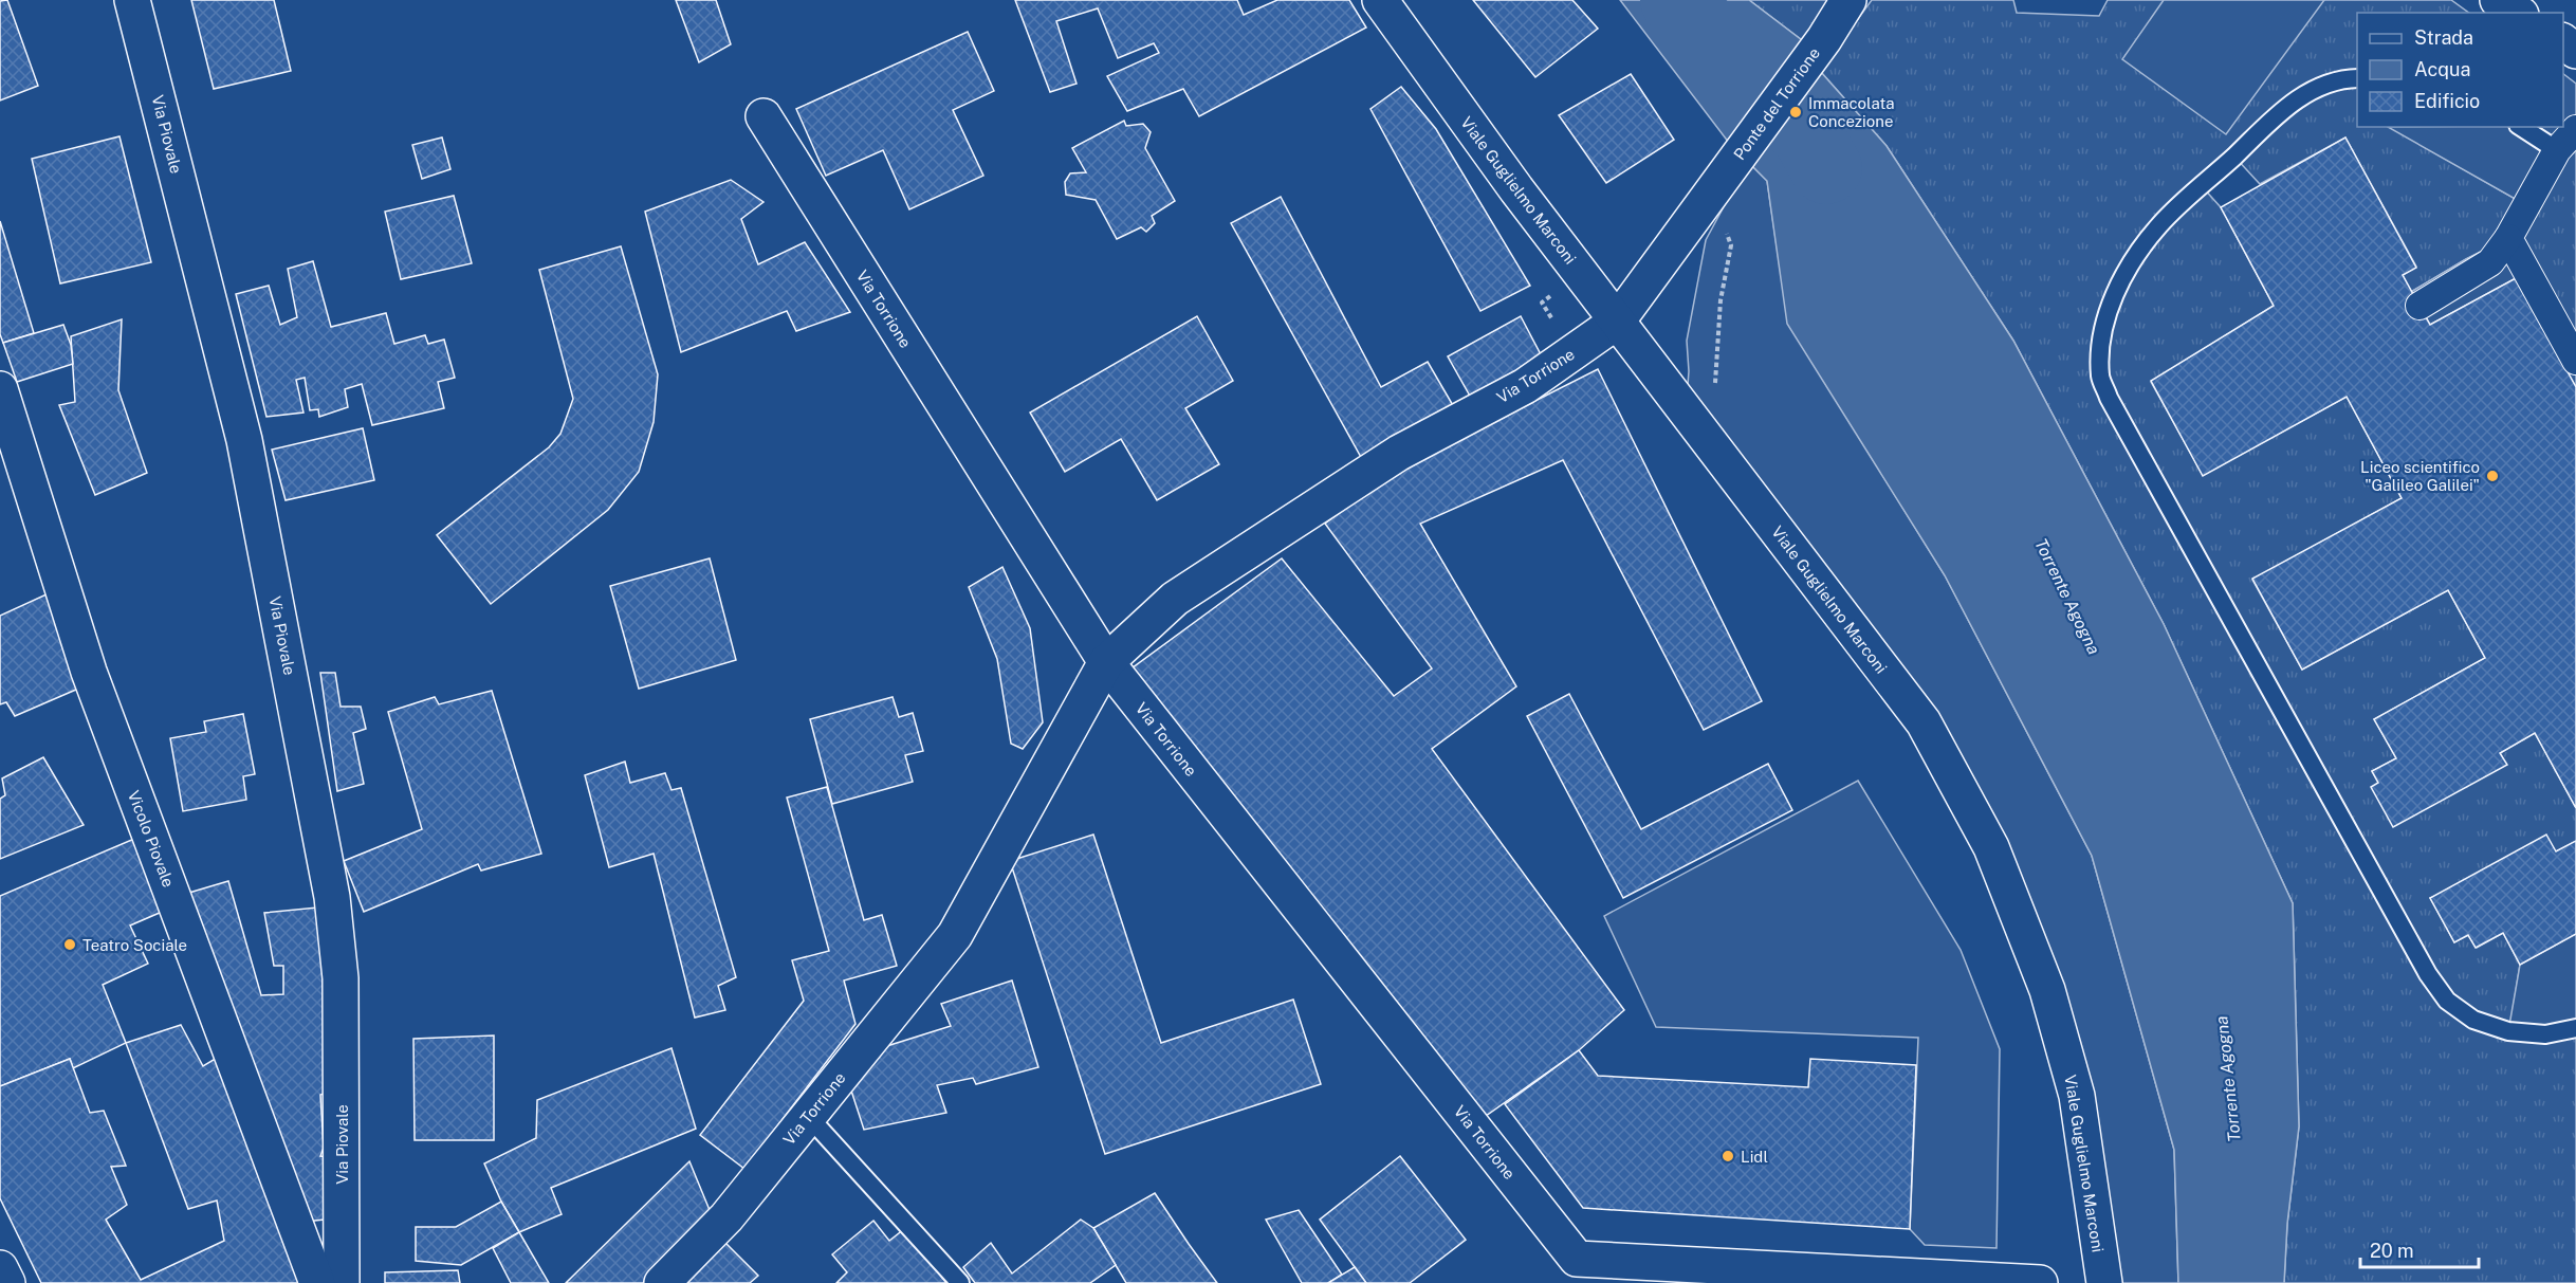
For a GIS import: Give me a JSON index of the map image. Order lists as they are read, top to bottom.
{
  "streets": {
    "street": [
      "Ponte del Torrione",
      "Via Piovale",
      "Viale Guglielmo Marconi",
      "Via Torrione",
      "Vicolo Piovale"
    ]
  },
  "crossings": [
    ["Ponte del Torrione", "Via Torrione"],
    ["Viale Guglielmo Marconi", "Via Torrione"]
  ],
  "water": ["Torrente Agogna"],
  "places": [
    "Immacolata Concezione",
    "Liceo scientifico \"Galileo Galilei\"",
    "Teatro Sociale",
    "Lidl"
  ],
  "legend": ["Strada", "Acqua", "Edificio"],
  "scale_bar": "20 m"
}
